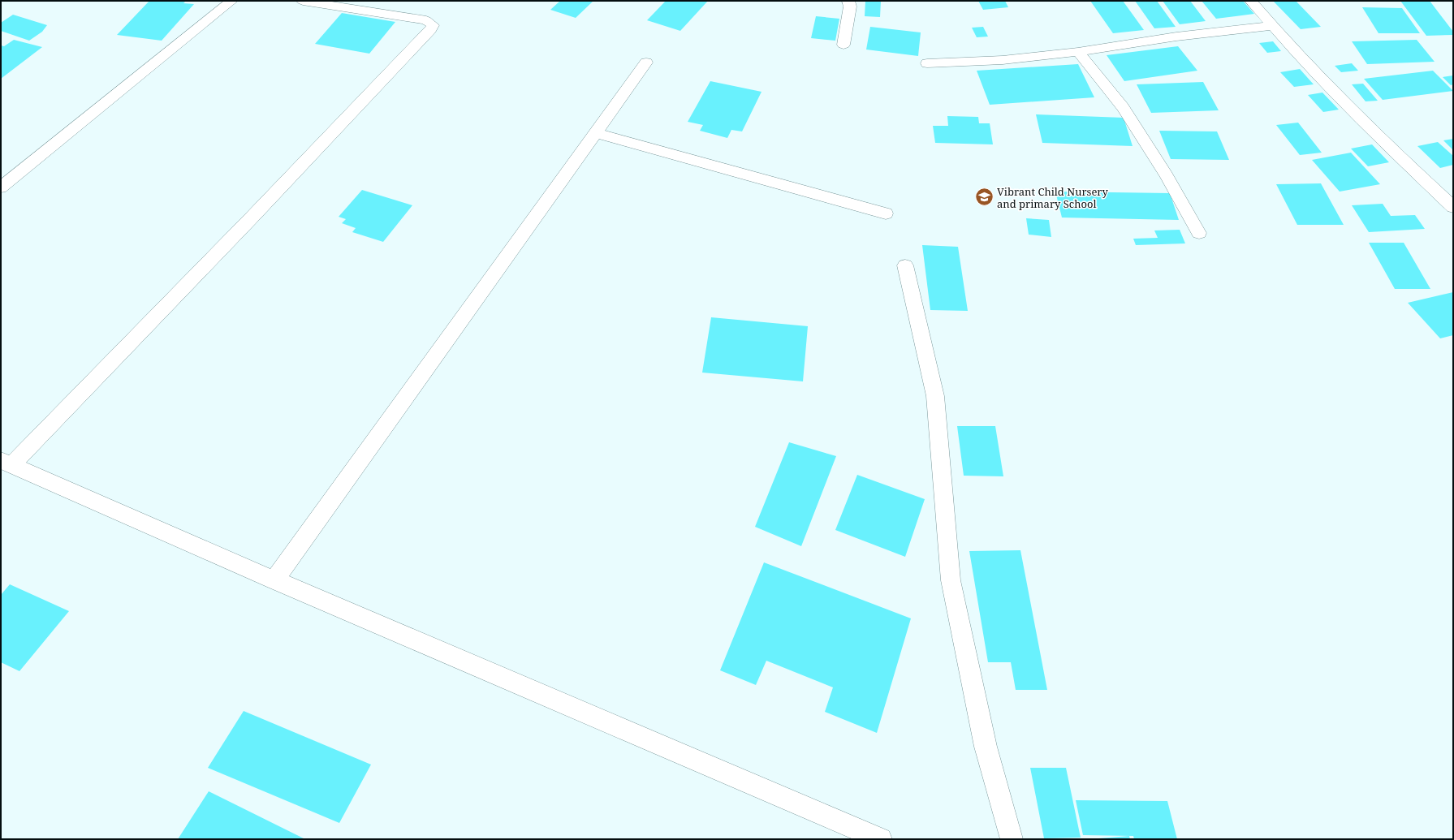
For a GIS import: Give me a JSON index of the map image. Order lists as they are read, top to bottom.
{
  "places": {
    "school or university": ["Vibrant Child Nursery and primary School"]
  }
}
